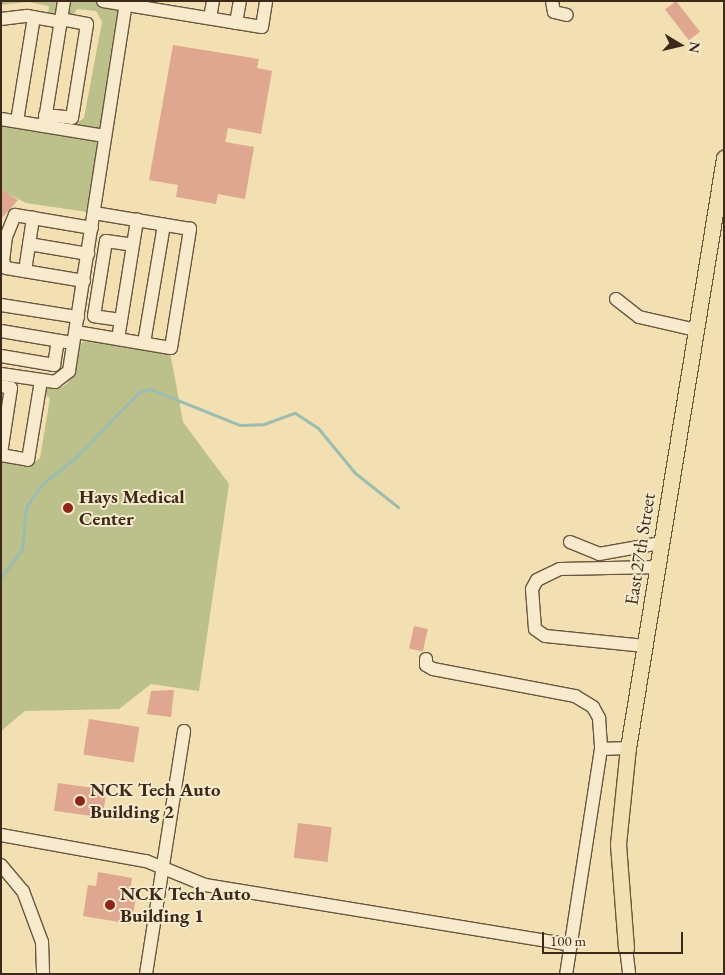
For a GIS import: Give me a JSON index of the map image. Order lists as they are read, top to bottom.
{
  "streets": {
    "main road": ["East 27th Street"]
  },
  "places": ["Hays Medical Center", "NCK Tech Auto Building 2", "NCK Tech Auto Building 1"],
  "scale_bar": "100 m",
  "north": "right"
}
